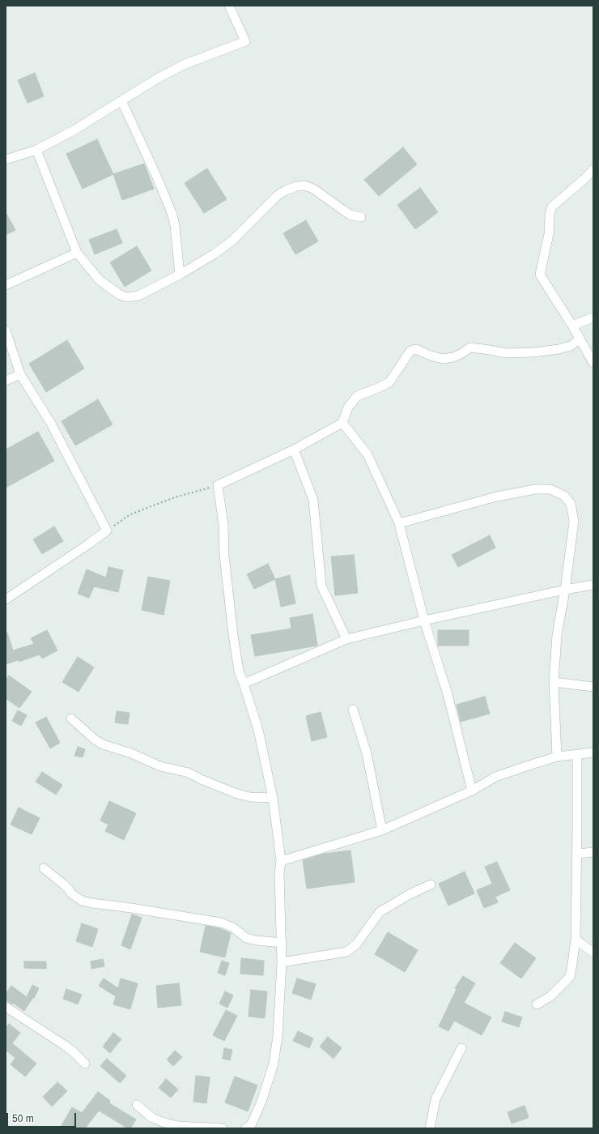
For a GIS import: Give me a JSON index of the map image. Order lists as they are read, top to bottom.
{
  "scale_bar": "50 m"
}
